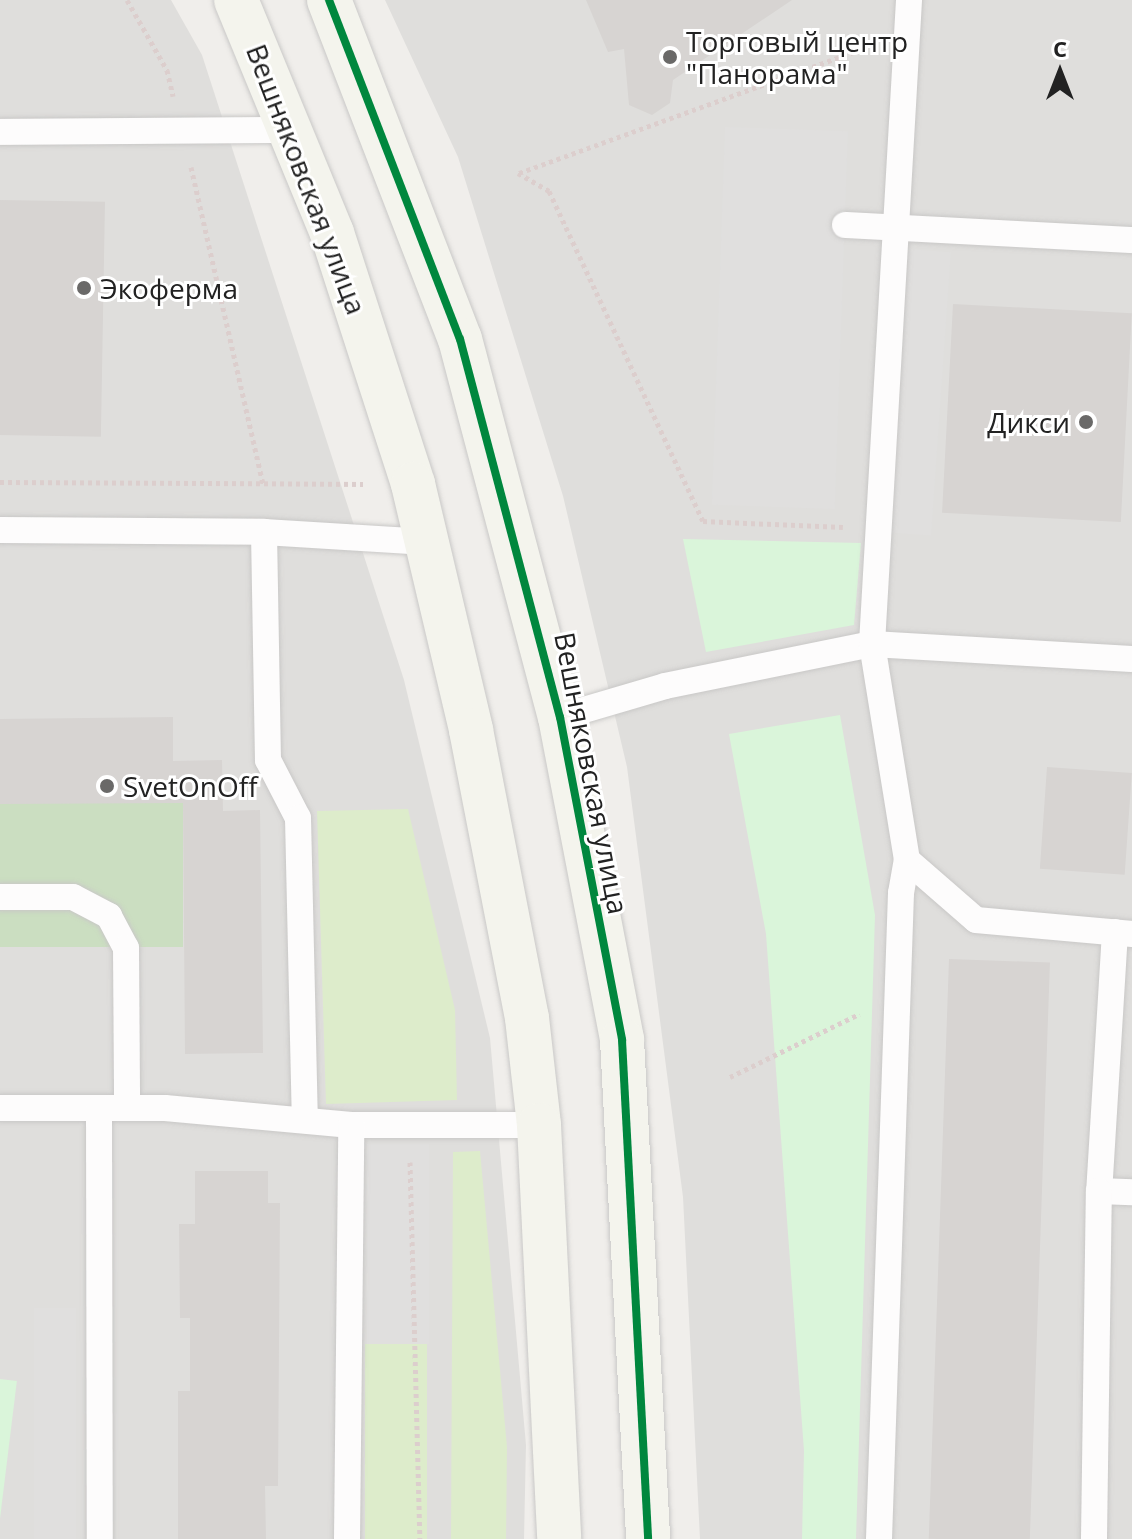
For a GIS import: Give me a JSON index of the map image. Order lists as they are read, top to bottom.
{
  "streets": {
    "main road": ["Вешняковская улица"]
  },
  "places": [
    "Торговый центр \"Панорама\"",
    "Экоферма",
    "Дикси",
    "SvetOnOff"
  ],
  "north": "top"
}
